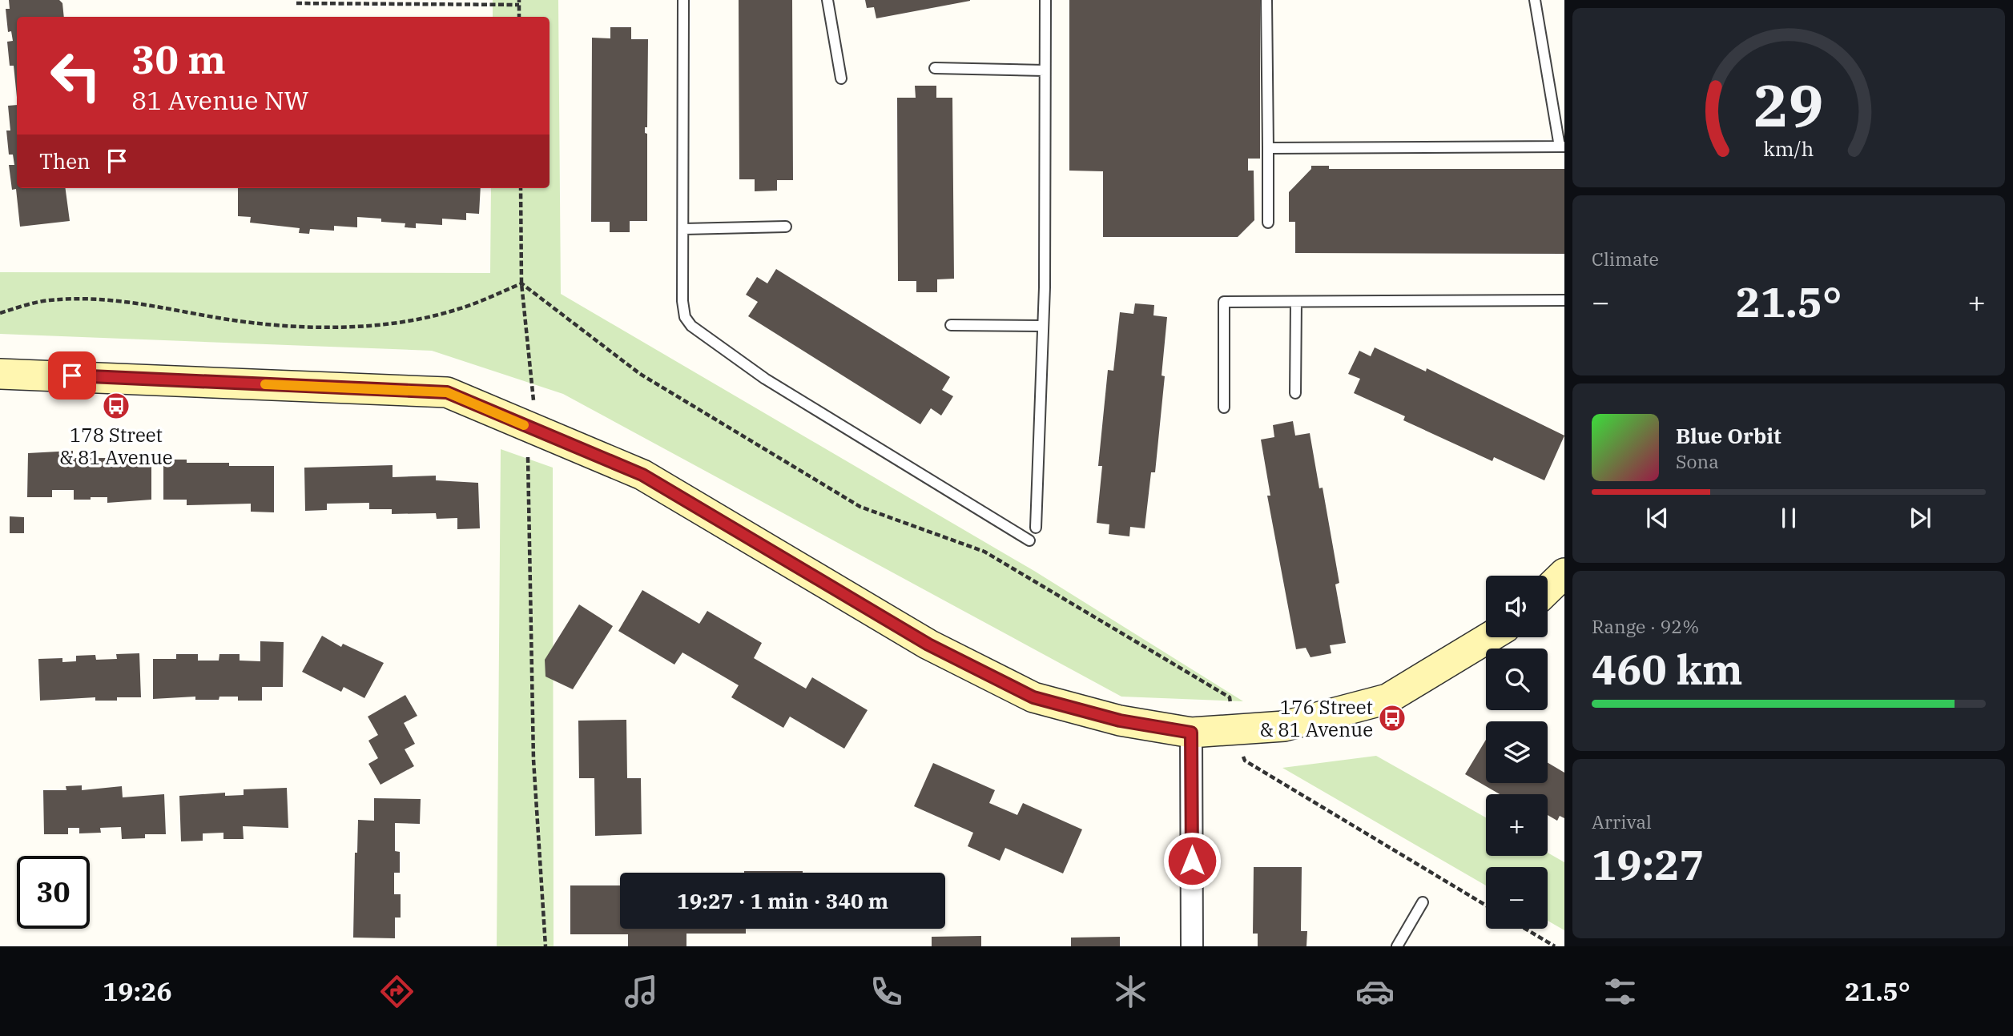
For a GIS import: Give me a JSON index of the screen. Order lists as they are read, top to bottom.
{
  "places": {
    "bus stop": ["178 Street & 81 Avenue", "176 Street & 81 Avenue"]
  },
  "page": {
    "turn": ["30 m", "81 Avenue NW"],
    "then": "Then",
    "tile": [
      "Climate",
      ["Range · 92%", "460 km"],
      ["Arrival", "19:27"]
    ],
    "heat": ["−", "21.5°", "+"],
    "song": ["Blue Orbit", "Sona"],
    "map_buttons": ["+", "−"],
    "limit": "30",
    "trip": "19:27 · 1 min · 340 m",
    "tabs": ["19:26", "21.5°"],
    "gauge": ["29", "km/h"]
  }
}
